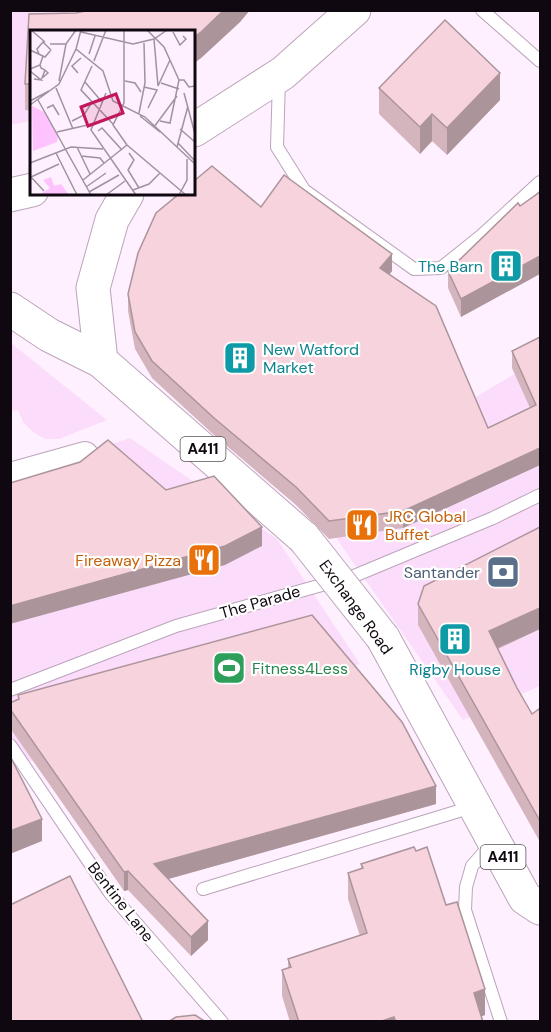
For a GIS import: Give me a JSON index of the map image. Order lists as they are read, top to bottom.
{
  "streets": {
    "main road": ["A411", "Exchange Road"],
    "lane": ["The Parade", "Bentine Lane"]
  },
  "crossings": [
    ["A411", "Exchange Road"]
  ],
  "places": {
    "building": ["The Barn", "New Watford Market", "Rigby House"],
    "restaurant": ["JRC Global Buffet", "Fireaway Pizza"],
    "bank": ["Santander"],
    "sports": ["Fitness4Less"]
  }
}
